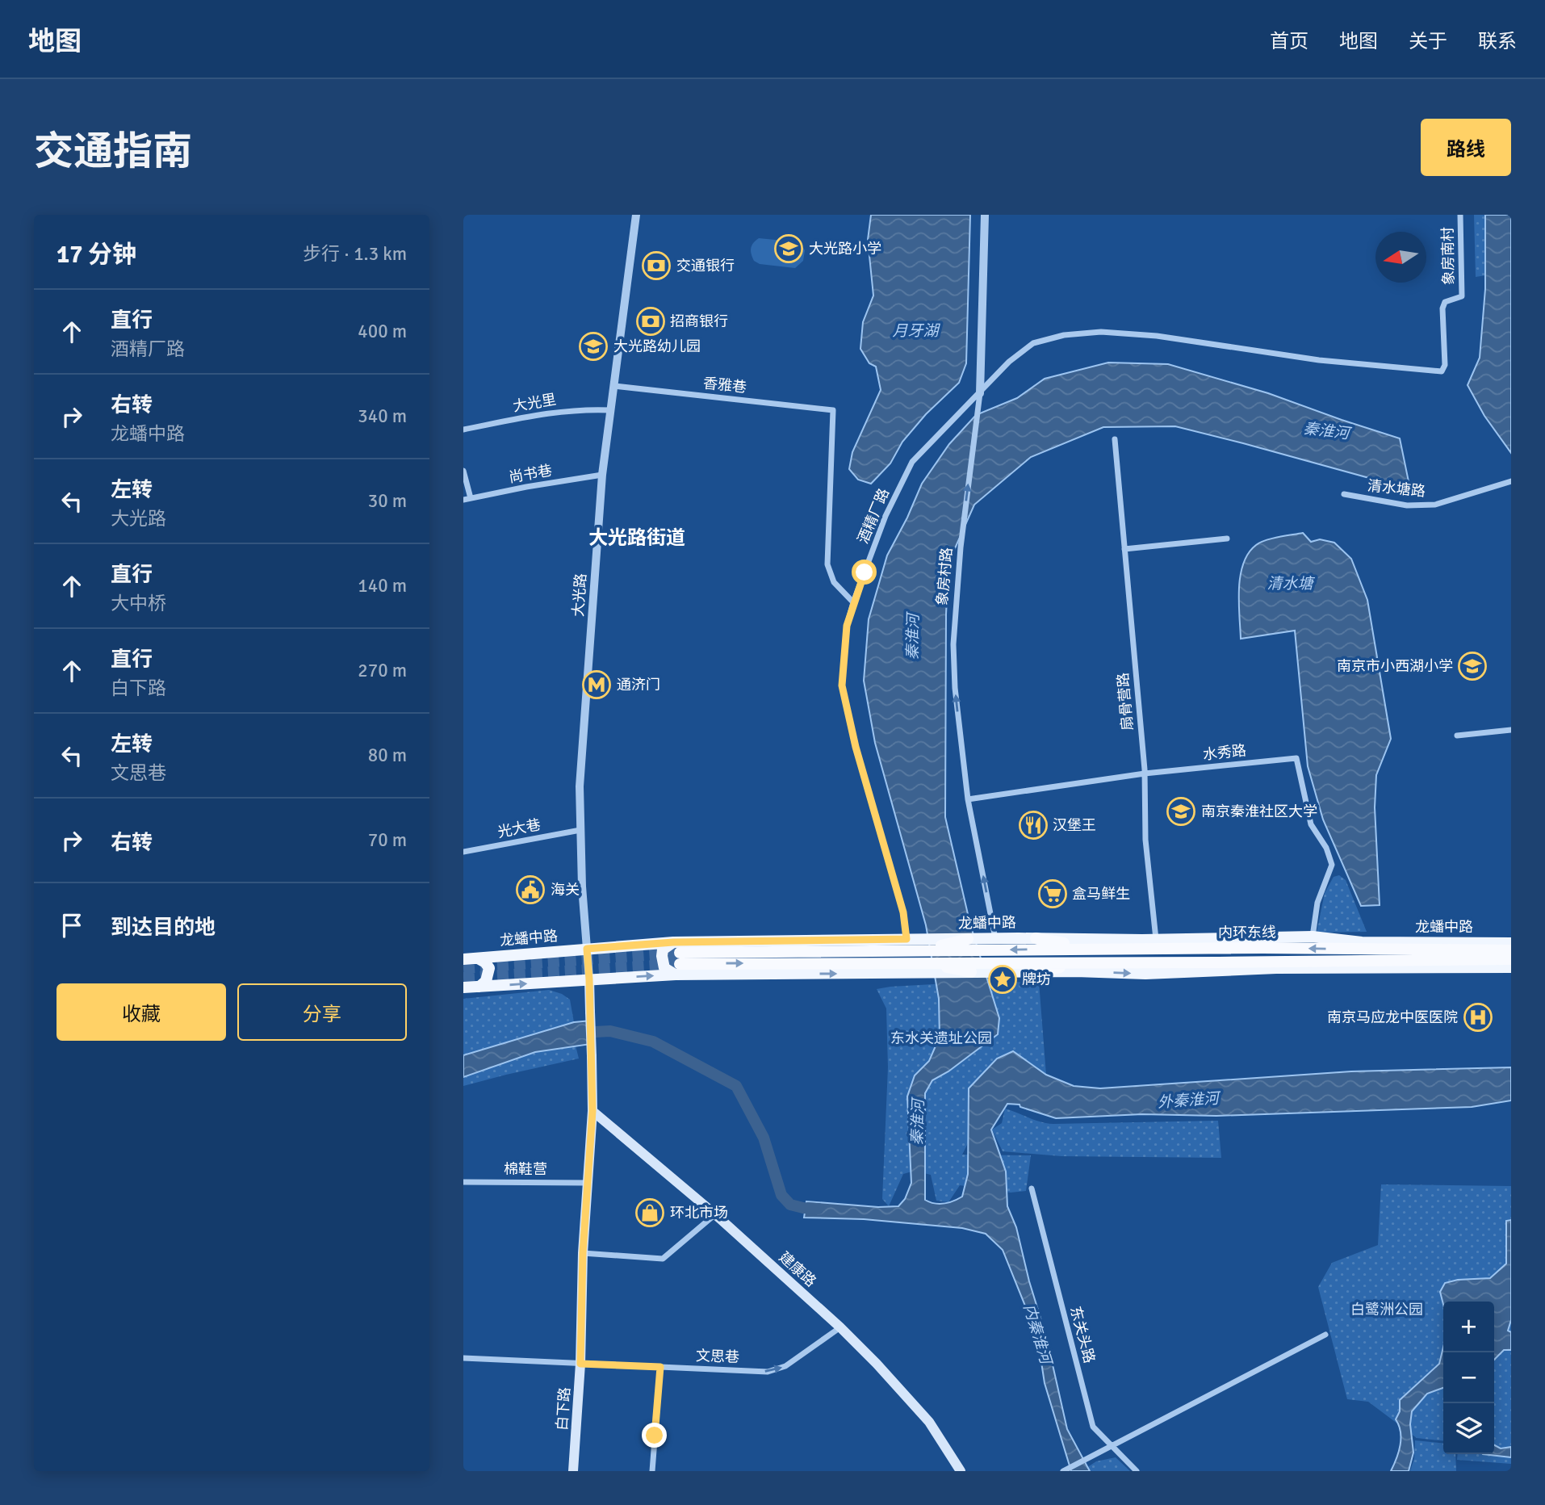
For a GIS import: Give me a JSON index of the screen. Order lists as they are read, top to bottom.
{
  "streets": {
    "highway": ["内环东线"],
    "main road": ["龙蟠中路", "建康路", "白下路"],
    "street": [
      "象房南村",
      "香雅巷",
      "大光里",
      "尚书巷",
      "清水塘路",
      "酒精厂路",
      "象房村路",
      "大光路",
      "扇骨营路",
      "水秀路",
      "光大巷",
      "棉鞋营",
      "东关头路",
      "文思巷"
    ]
  },
  "crossings": [
    ["象房南村", "酒精厂路"],
    ["香雅巷", "酒精厂路"],
    ["香雅巷", "大光路"],
    ["大光里", "大光路"],
    ["尚书巷", "大光路"],
    ["酒精厂路", "象房村路"],
    ["酒精厂路", "龙蟠中路"],
    ["象房村路", "水秀路"],
    ["象房村路", "龙蟠中路"],
    ["大光路", "光大巷"],
    ["大光路", "龙蟠中路"],
    ["大光路", "白下路"],
    ["扇骨营路", "水秀路"],
    ["扇骨营路", "龙蟠中路"],
    ["水秀路", "龙蟠中路"],
    ["龙蟠中路", "内环东线"],
    ["龙蟠中路", "白下路"],
    ["棉鞋营", "白下路"],
    ["建康路", "文思巷"],
    ["建康路", "白下路"],
    ["文思巷", "白下路"]
  ],
  "one_way": ["象房村路", "文思巷"],
  "districts": ["大光路街道"],
  "water": [
    "月牙湖",
    "秦淮河",
    "清水塘",
    "外秦淮河",
    "内秦淮河"
  ],
  "parks": ["东水关遗址公园", "白鹭洲公园"],
  "places": {
    "school or university": [
      "大光路小学",
      "大光路幼儿园",
      "南京市小西湖小学",
      "南京秦淮社区大学"
    ],
    "bank": ["交通银行", "招商银行"],
    "metro station": ["通济门"],
    "restaurant": ["汉堡王"],
    "public building": ["海关"],
    "supermarket": ["盒马鲜生"],
    "place": ["牌坊"],
    "hospital": ["南京马应龙中医医院"],
    "shop": ["环北市场"]
  },
  "north": "left",
  "page": {
    "header": "地图",
    "nav": [
      "首页",
      "地图",
      "关于",
      "联系"
    ],
    "title": "交通指南",
    "buttons": [
      "路线",
      ["收藏", "分享"]
    ],
    "heading": ["17 分钟", "步行 · 1.3 km"],
    "list": [
      ["直行", "酒精厂路", "400 m"],
      ["右转", "龙蟠中路", "340 m"],
      ["左转", "大光路", "30 m"],
      ["直行", "大中桥", "140 m"],
      ["直行", "白下路", "270 m"],
      ["左转", "文思巷", "80 m"],
      ["右转", "70 m"],
      "到达目的地"
    ],
    "map_buttons": ["+", "−"]
  }
}
